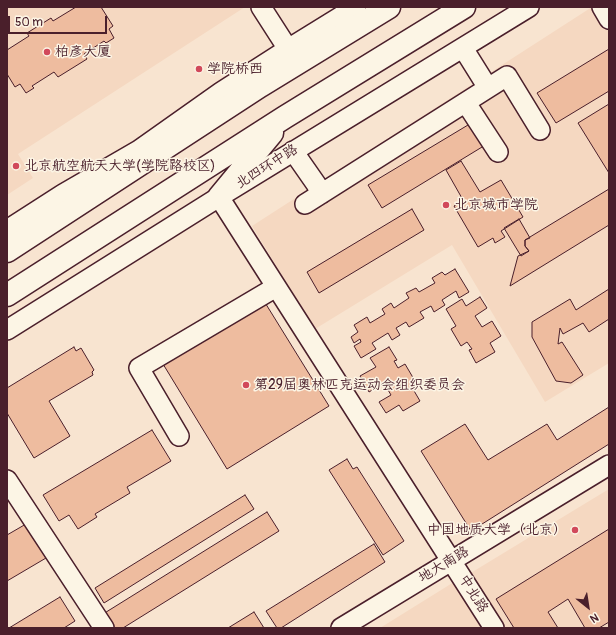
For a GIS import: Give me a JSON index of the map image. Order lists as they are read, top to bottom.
{
  "streets": {
    "street": ["北四环中路", "地大南路", "中北路"]
  },
  "crossings": [
    ["北四环中路", "中北路"],
    ["地大南路", "中北路"]
  ],
  "places": [
    "柏彦大厦",
    "学院桥西",
    "北京航空航天大学(学院路校区)",
    "北京城市学院",
    "第29届奥林匹克运动会组织委员会",
    "中国地质大学（北京）"
  ],
  "scale_bar": "50 m",
  "north": "bottom right"
}
